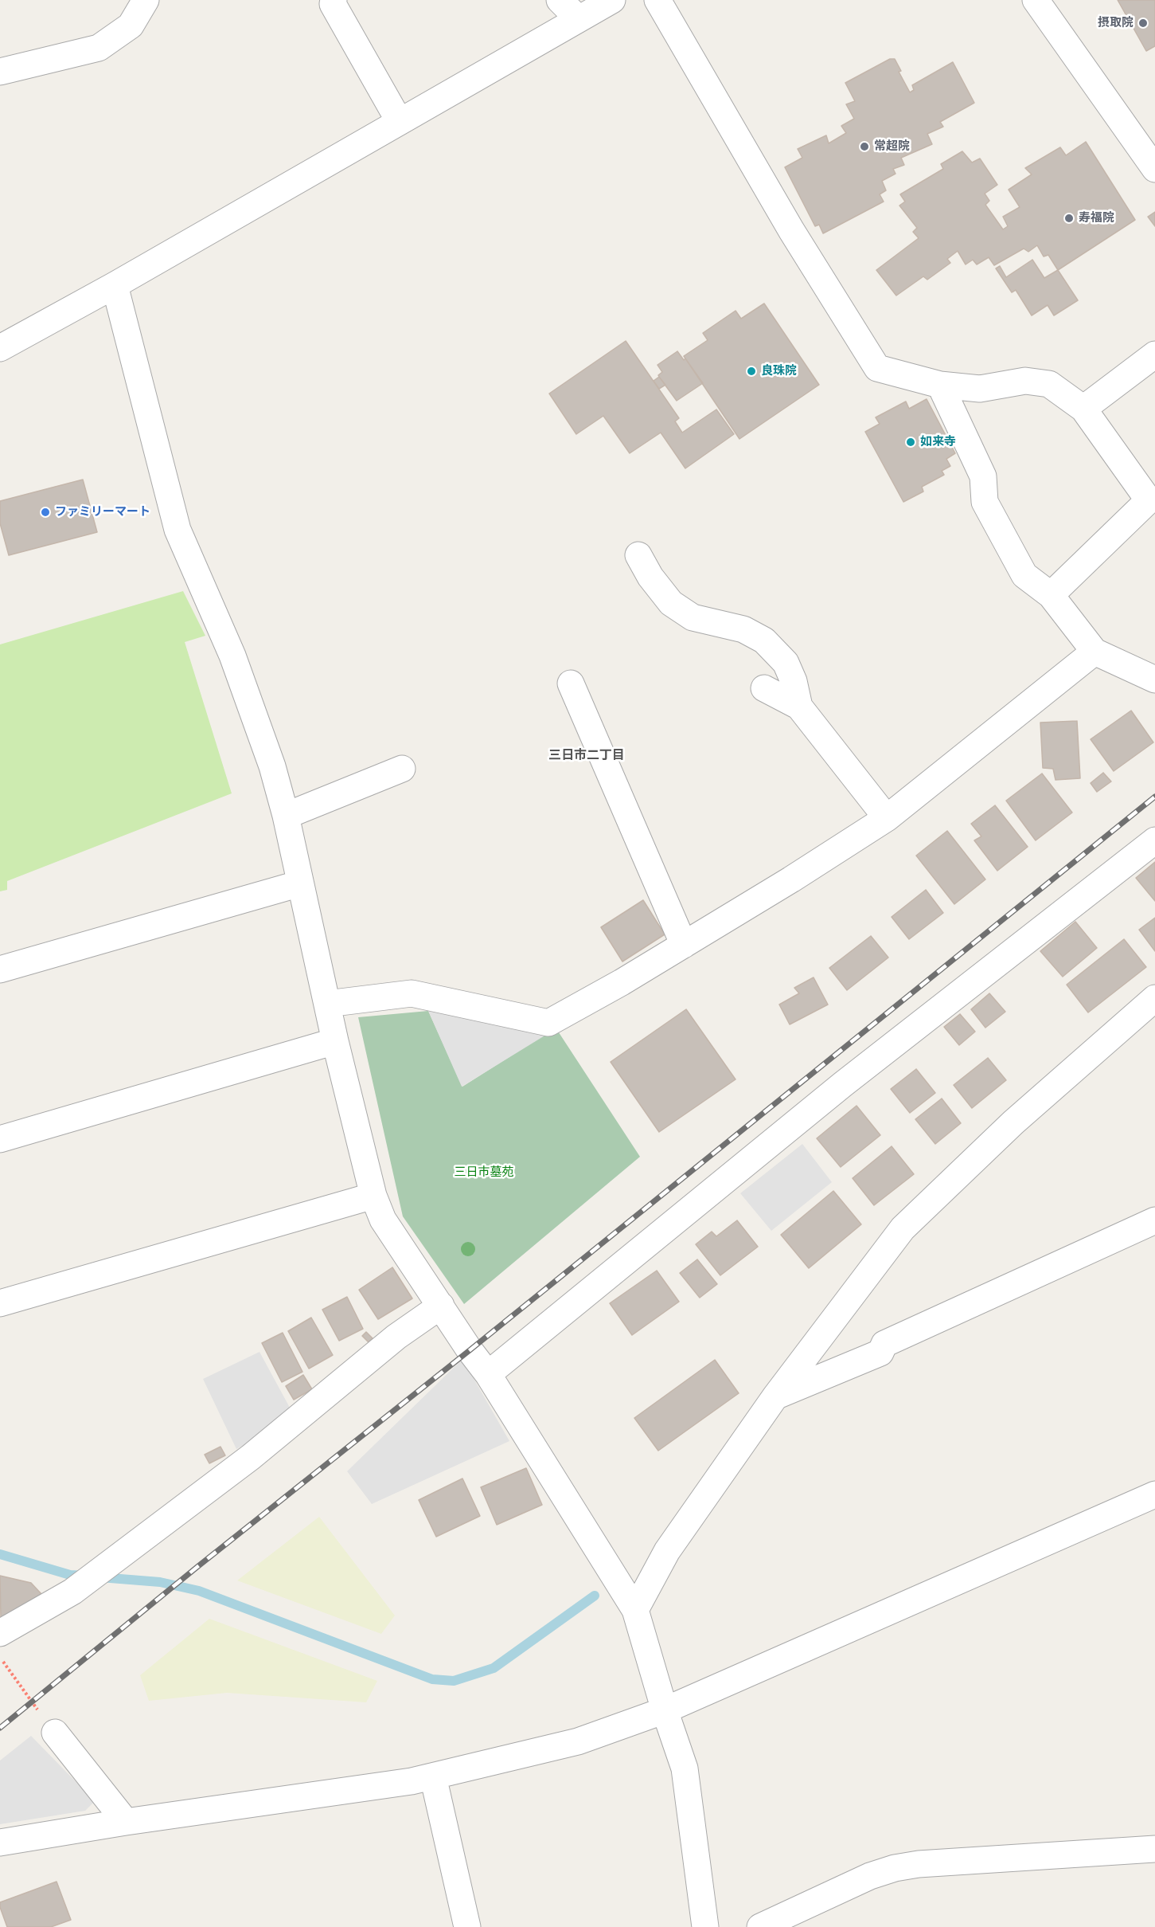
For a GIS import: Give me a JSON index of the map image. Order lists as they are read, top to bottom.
{
  "districts": ["三日市二丁目"],
  "parks": ["三日市墓苑"],
  "places": [
    "摂取院",
    "常超院",
    "寿福院",
    "良珠院",
    "如来寺",
    "ファミリーマート"
  ]
}
